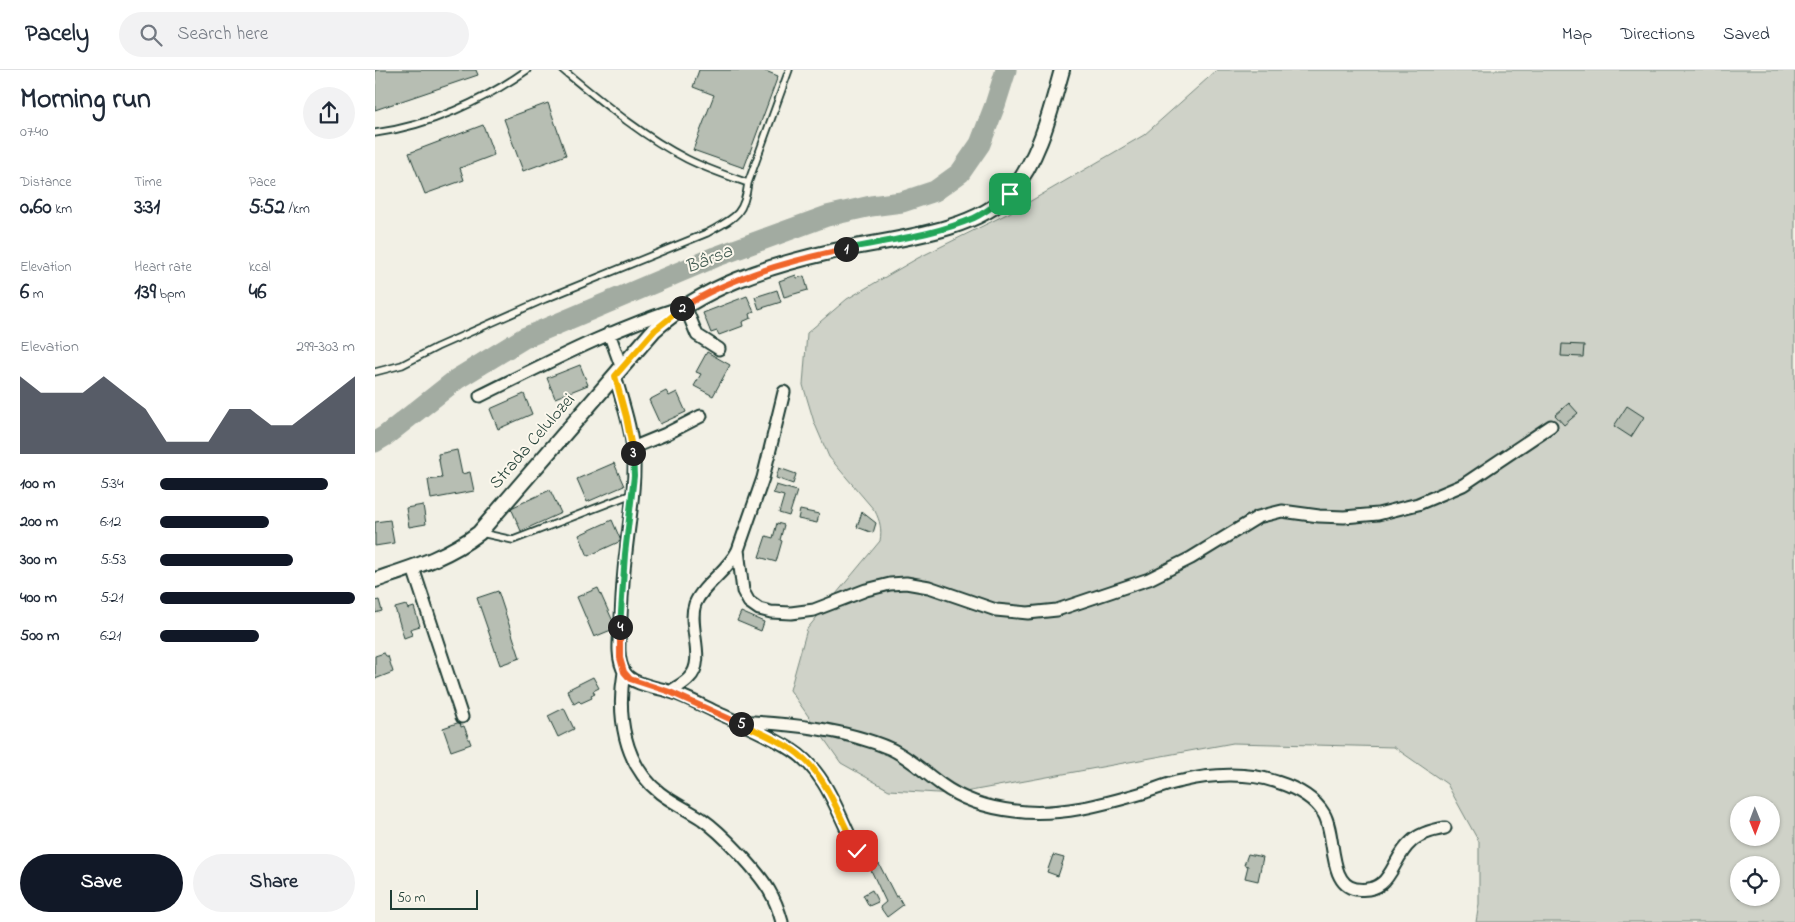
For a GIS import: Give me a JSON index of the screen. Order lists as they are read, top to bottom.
{
  "streets": {
    "street": ["Strada Celulozei"]
  },
  "water": ["Bârsa"],
  "scale_bar": "50 m",
  "north": "bottom",
  "page": {
    "header": "Pacely",
    "search": "Search here",
    "nav": ["Map", "Directions", "Saved"],
    "heading": ["Morning run", "07:40"],
    "stats": [
      ["Distance", "0.60 km"],
      ["Time", "3:31"],
      ["Pace", "5:52 /km"],
      ["Elevation", "6 m"],
      ["Heart rate", "139 bpm"],
      ["kcal", "46"]
    ],
    "pins": [
      "1",
      "2",
      "3",
      "4",
      "5"
    ],
    "chart": ["Elevation", "299–303 m"],
    "list": [
      {
        "name": "100 m",
        "note": "5:34"
      },
      {
        "name": "200 m",
        "note": "6:12"
      },
      {
        "name": "300 m",
        "note": "5:53"
      },
      {
        "name": "400 m",
        "note": "5:21"
      },
      {
        "name": "500 m",
        "note": "6:21"
      }
    ],
    "buttons": ["Save", "Share"],
    "scale": "50 m"
  }
}
